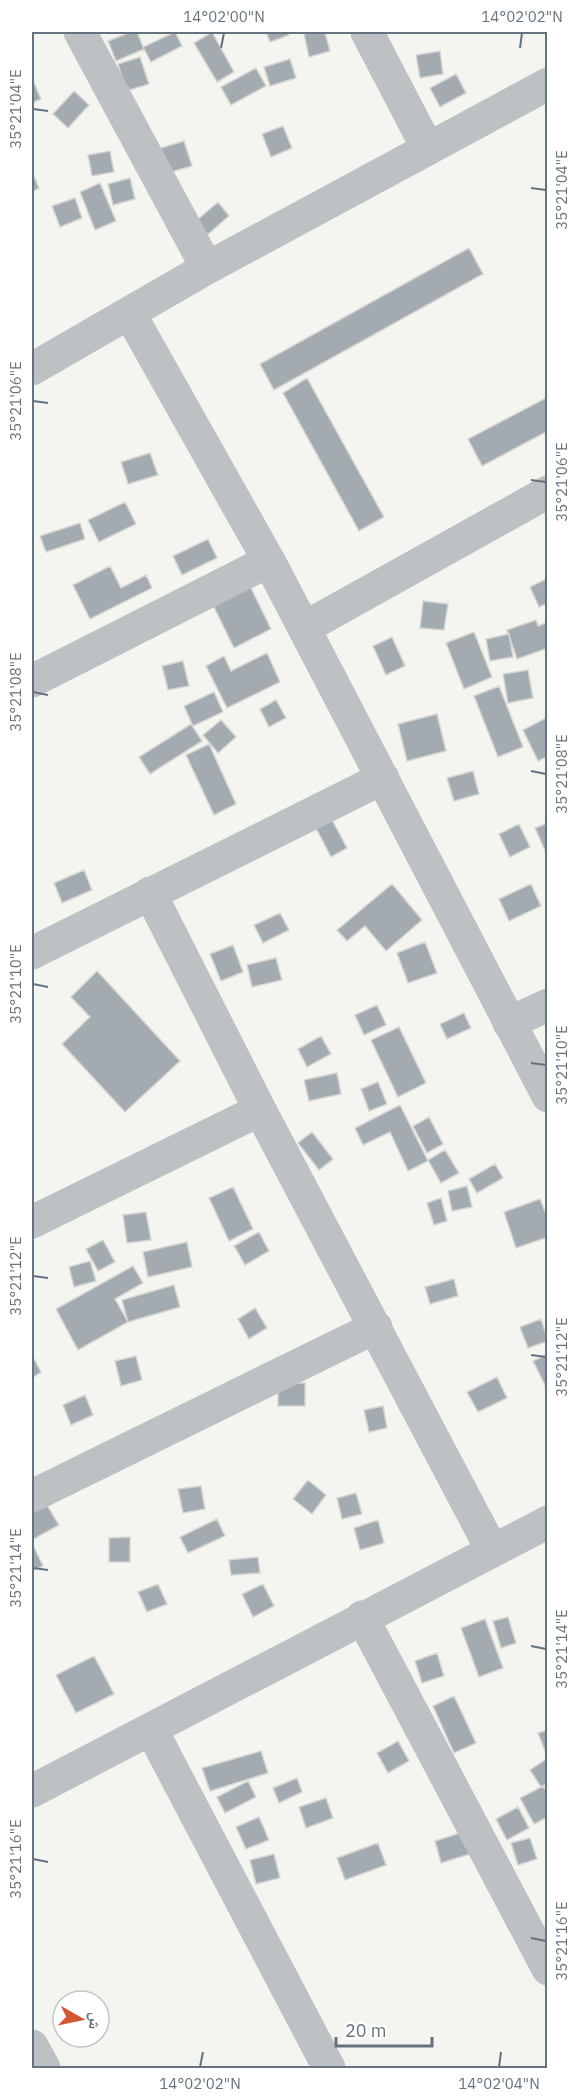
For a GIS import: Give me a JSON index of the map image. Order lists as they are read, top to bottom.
{
  "scale_bar": "20 m",
  "north": "right",
  "coordinates": [
    "14°02'00\"N",
    "14°02'02\"N",
    "35°21'04\"E",
    "35°21'06\"E",
    "35°21'08\"E",
    "35°21'10\"E",
    "35°21'12\"E",
    "35°21'14\"E",
    "35°21'16\"E",
    "14°02'04\"N"
  ]
}
